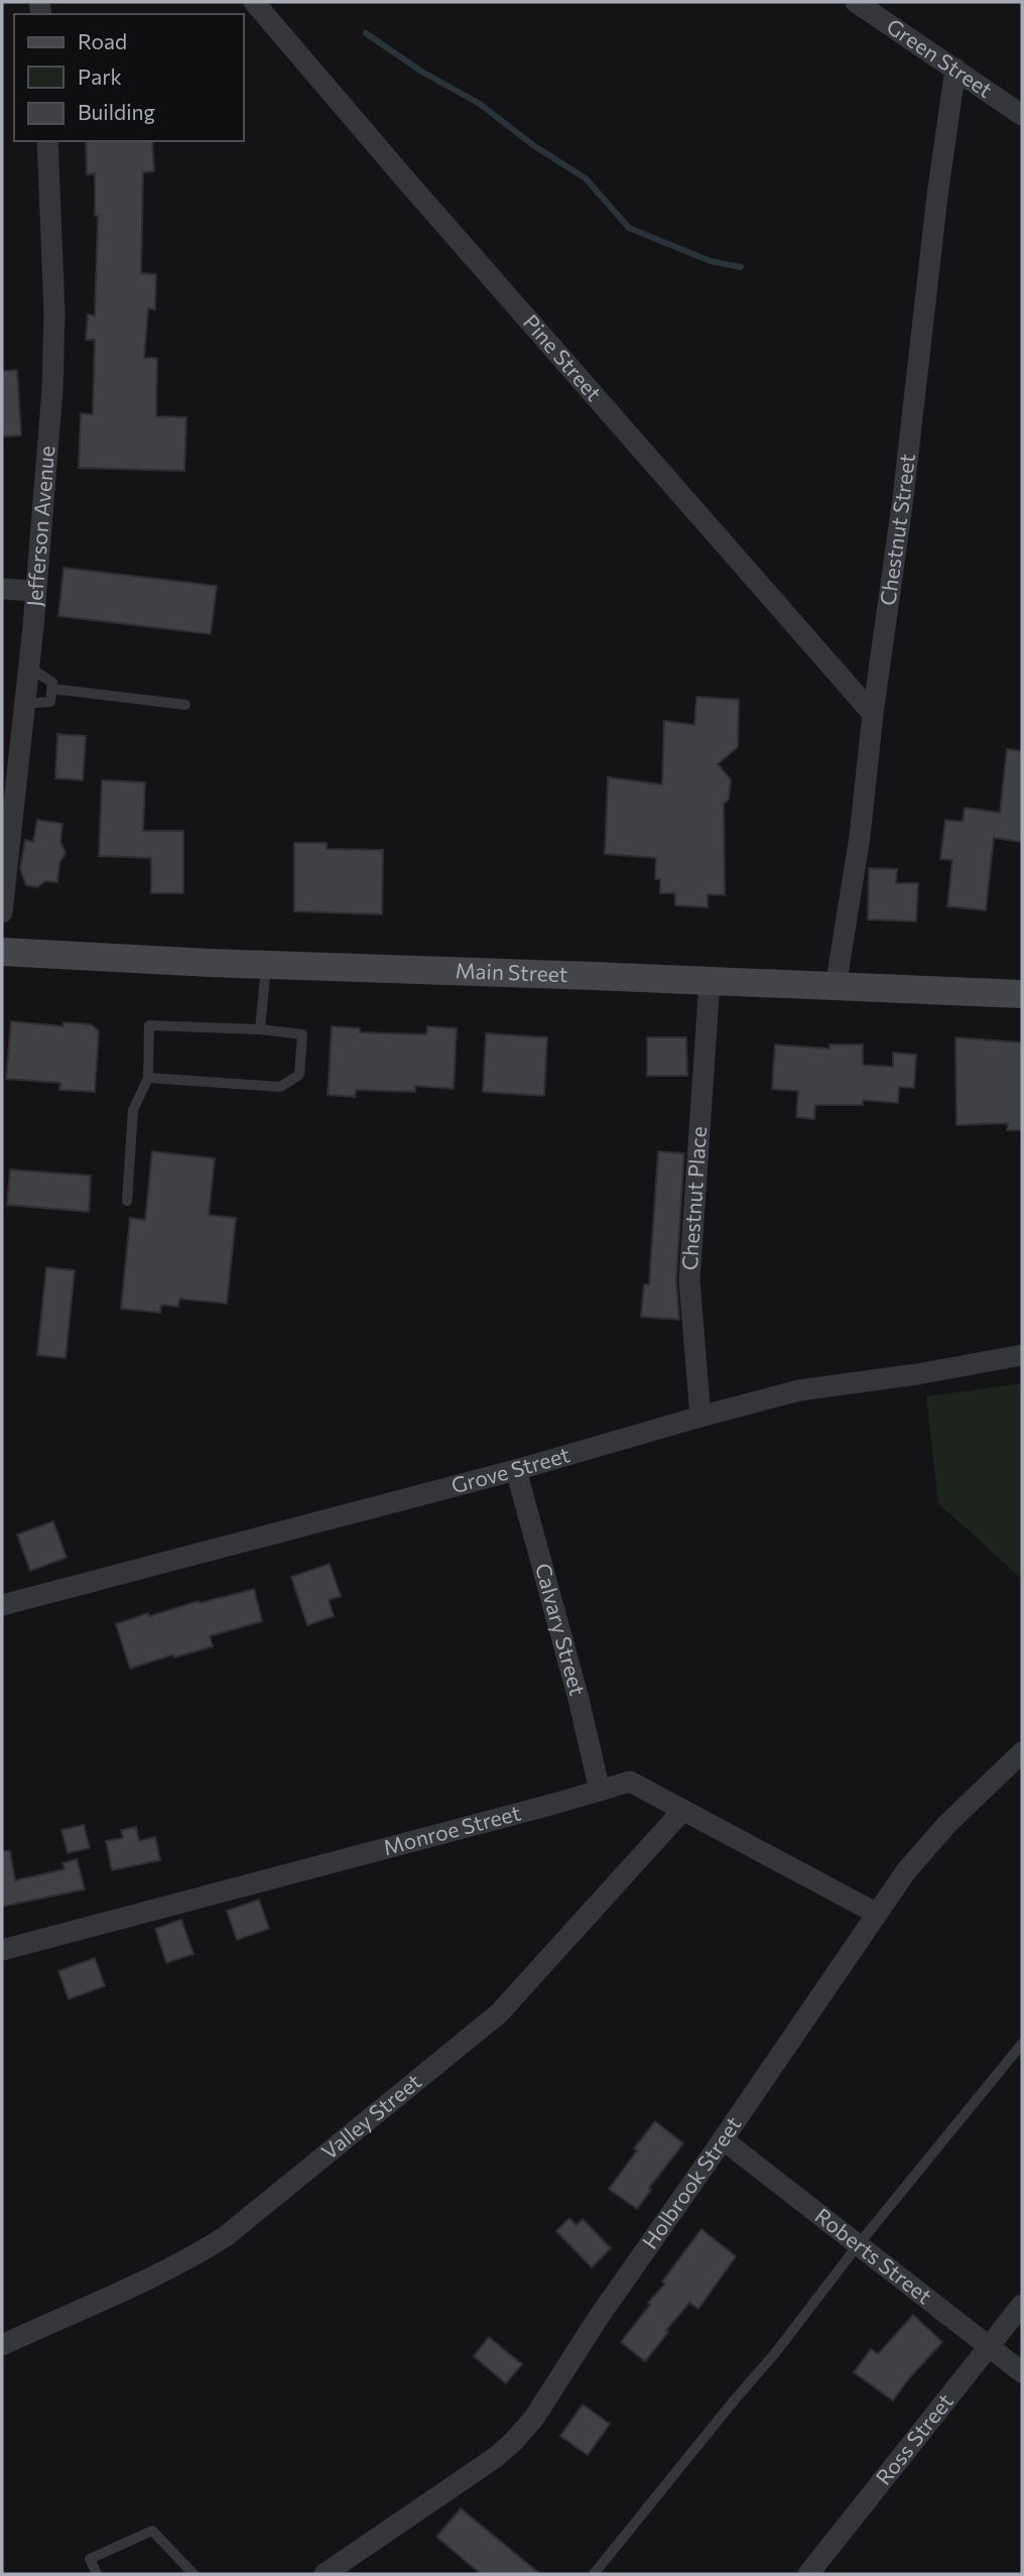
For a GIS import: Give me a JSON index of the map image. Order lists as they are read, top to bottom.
{
  "streets": {
    "main road": ["Main Street"],
    "street": [
      "Green Street",
      "Pine Street",
      "Jefferson Avenue",
      "Chestnut Street",
      "Chestnut Place",
      "Grove Street",
      "Calvary Street",
      "Monroe Street",
      "Valley Street",
      "Holbrook Street",
      "Roberts Street",
      "Ross Street"
    ]
  },
  "crossings": [
    ["Green Street", "Chestnut Street"],
    ["Pine Street", "Chestnut Street"],
    ["Chestnut Street", "Main Street"],
    ["Main Street", "Chestnut Place"],
    ["Chestnut Place", "Grove Street"],
    ["Grove Street", "Calvary Street"],
    ["Calvary Street", "Monroe Street"],
    ["Monroe Street", "Valley Street"],
    ["Monroe Street", "Holbrook Street"],
    ["Holbrook Street", "Roberts Street"],
    ["Roberts Street", "Ross Street"]
  ],
  "legend": ["Road", "Park", "Building"]
}
